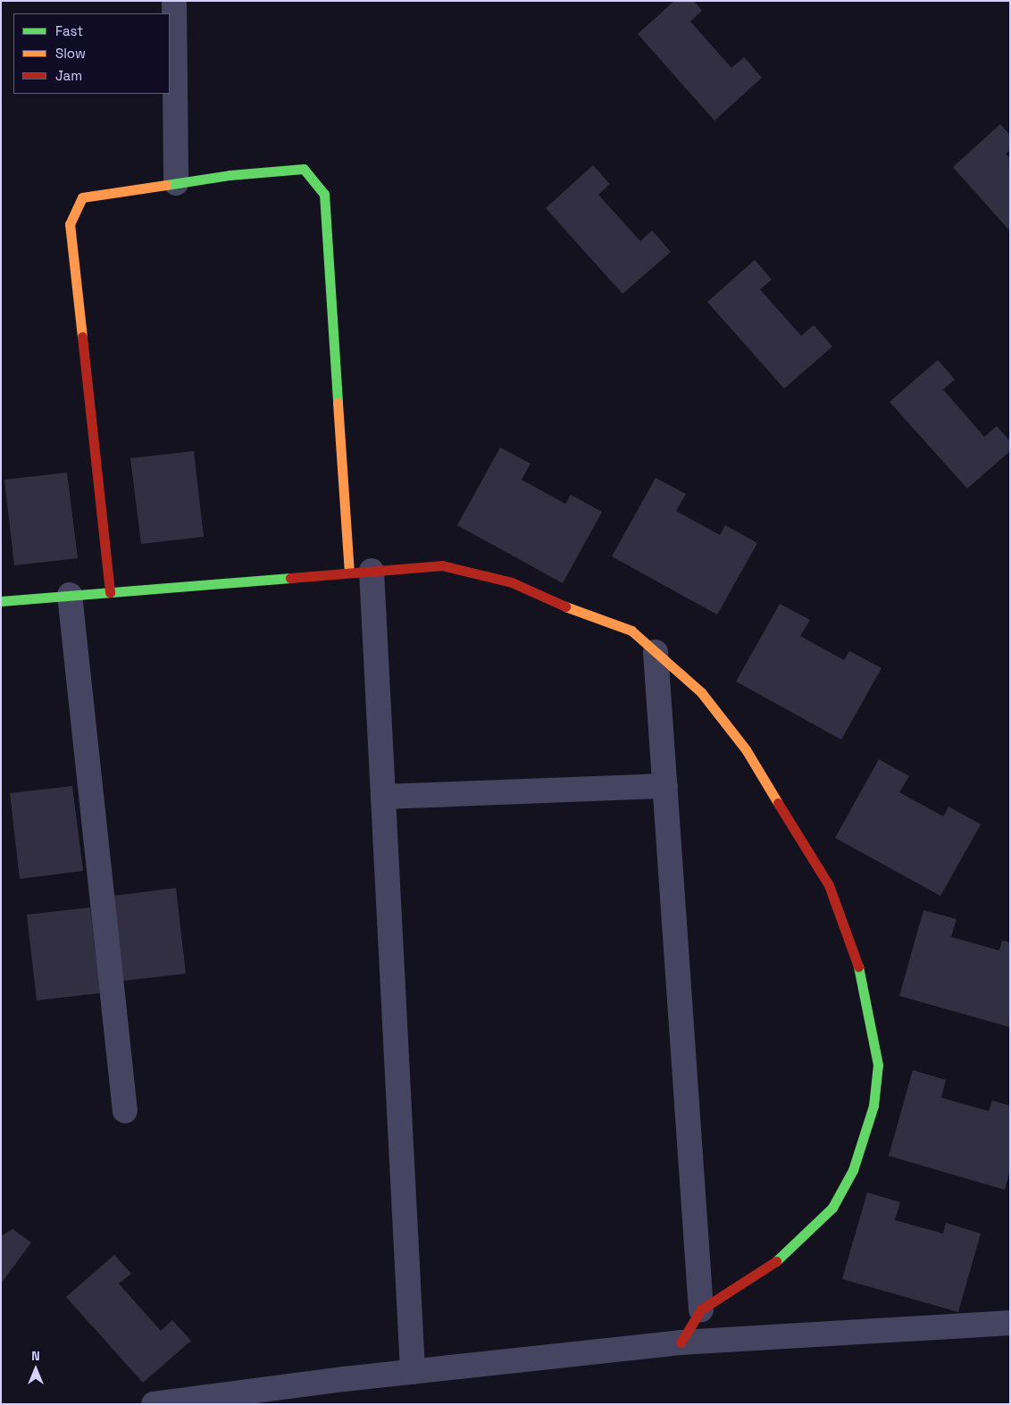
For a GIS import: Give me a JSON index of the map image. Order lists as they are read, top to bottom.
{
  "legend": ["Fast", "Slow", "Jam"],
  "north": "top"
}
